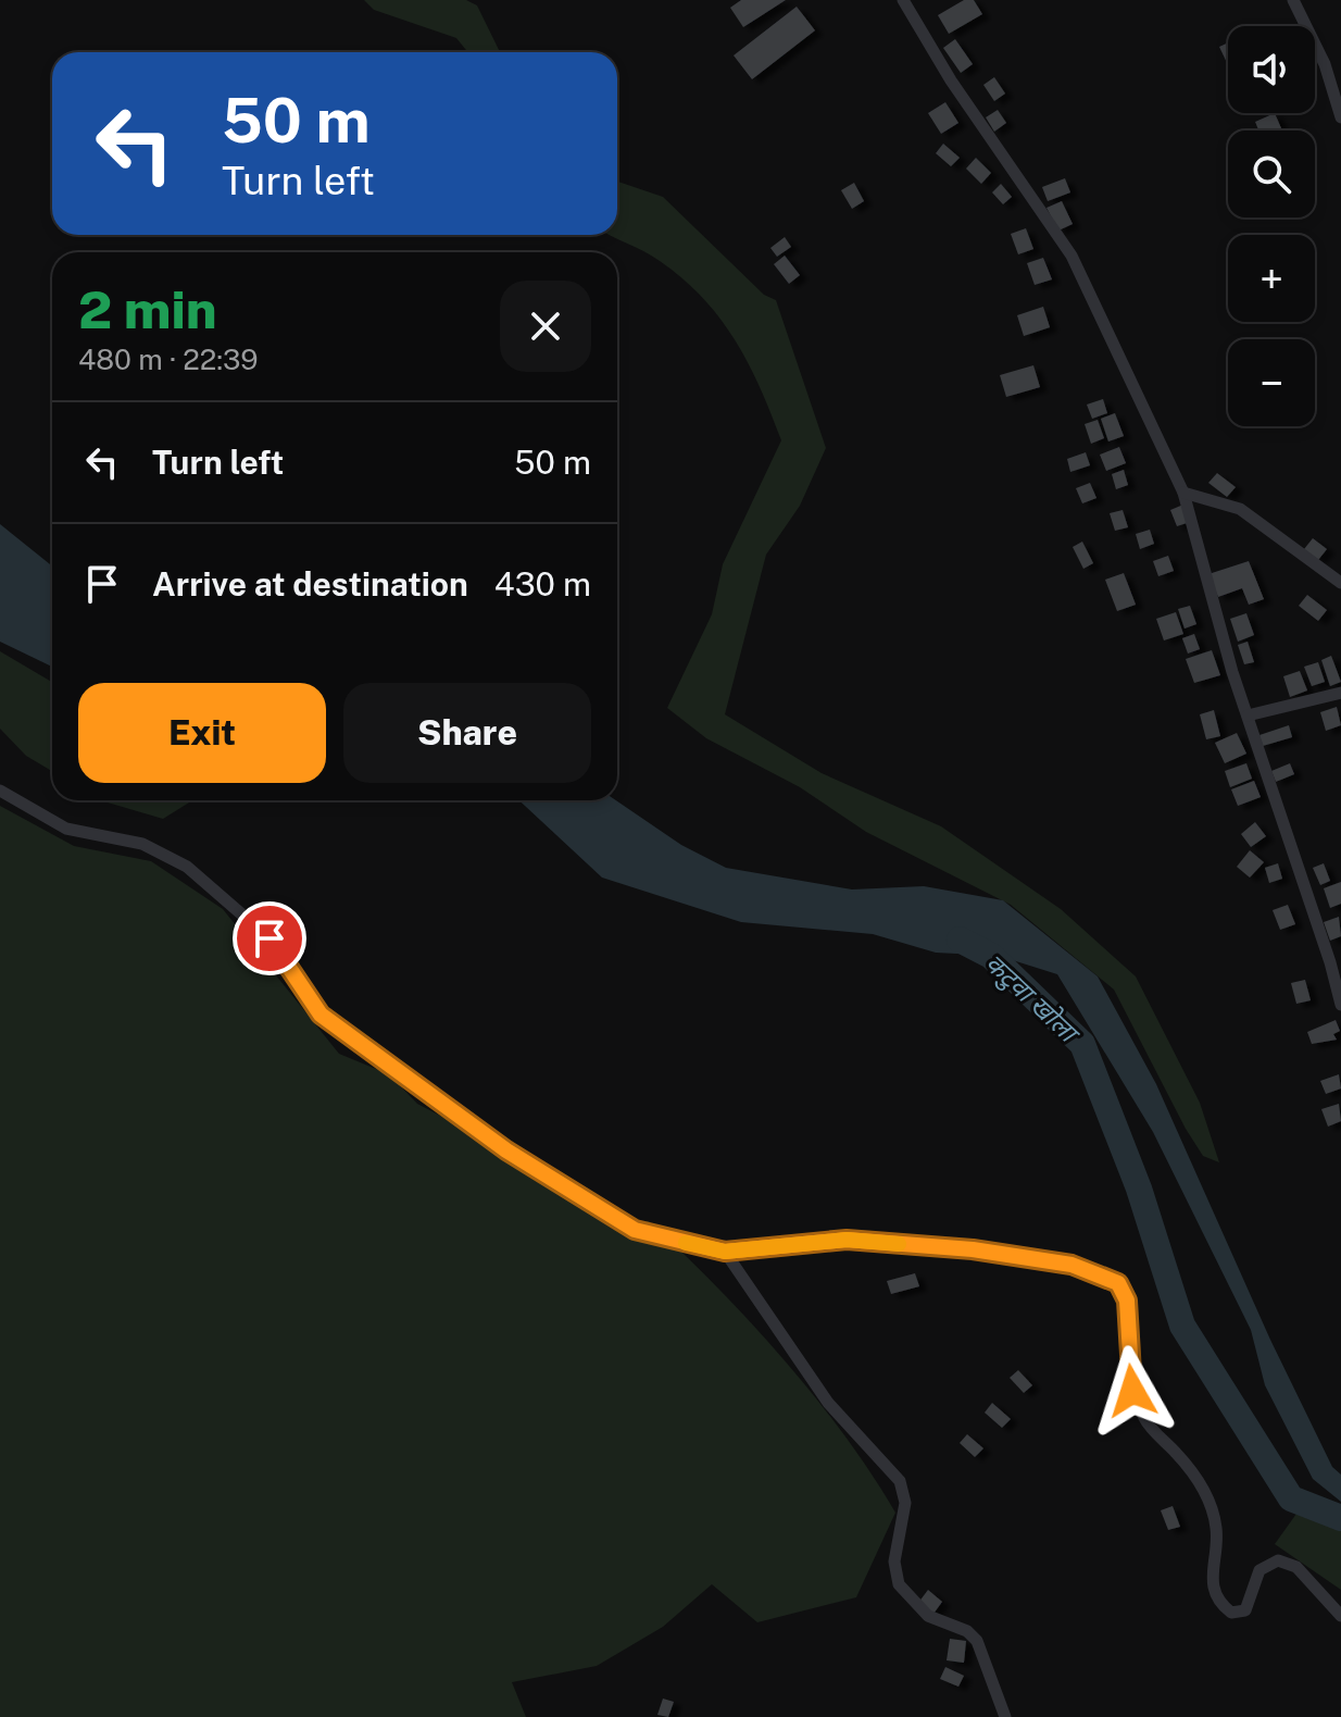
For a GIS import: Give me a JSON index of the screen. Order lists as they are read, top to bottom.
{
  "water": ["कटुवा खोला"],
  "page": {
    "map_buttons": ["+", "−"],
    "turn": ["50 m", "Turn left"],
    "heading": ["2 min", "480 m · 22:39"],
    "list": [
      {
        "name": "Turn left",
        "value": "50 m"
      },
      {
        "name": "Arrive at destination",
        "value": "430 m"
      }
    ],
    "buttons": ["Exit", "Share"]
  }
}
